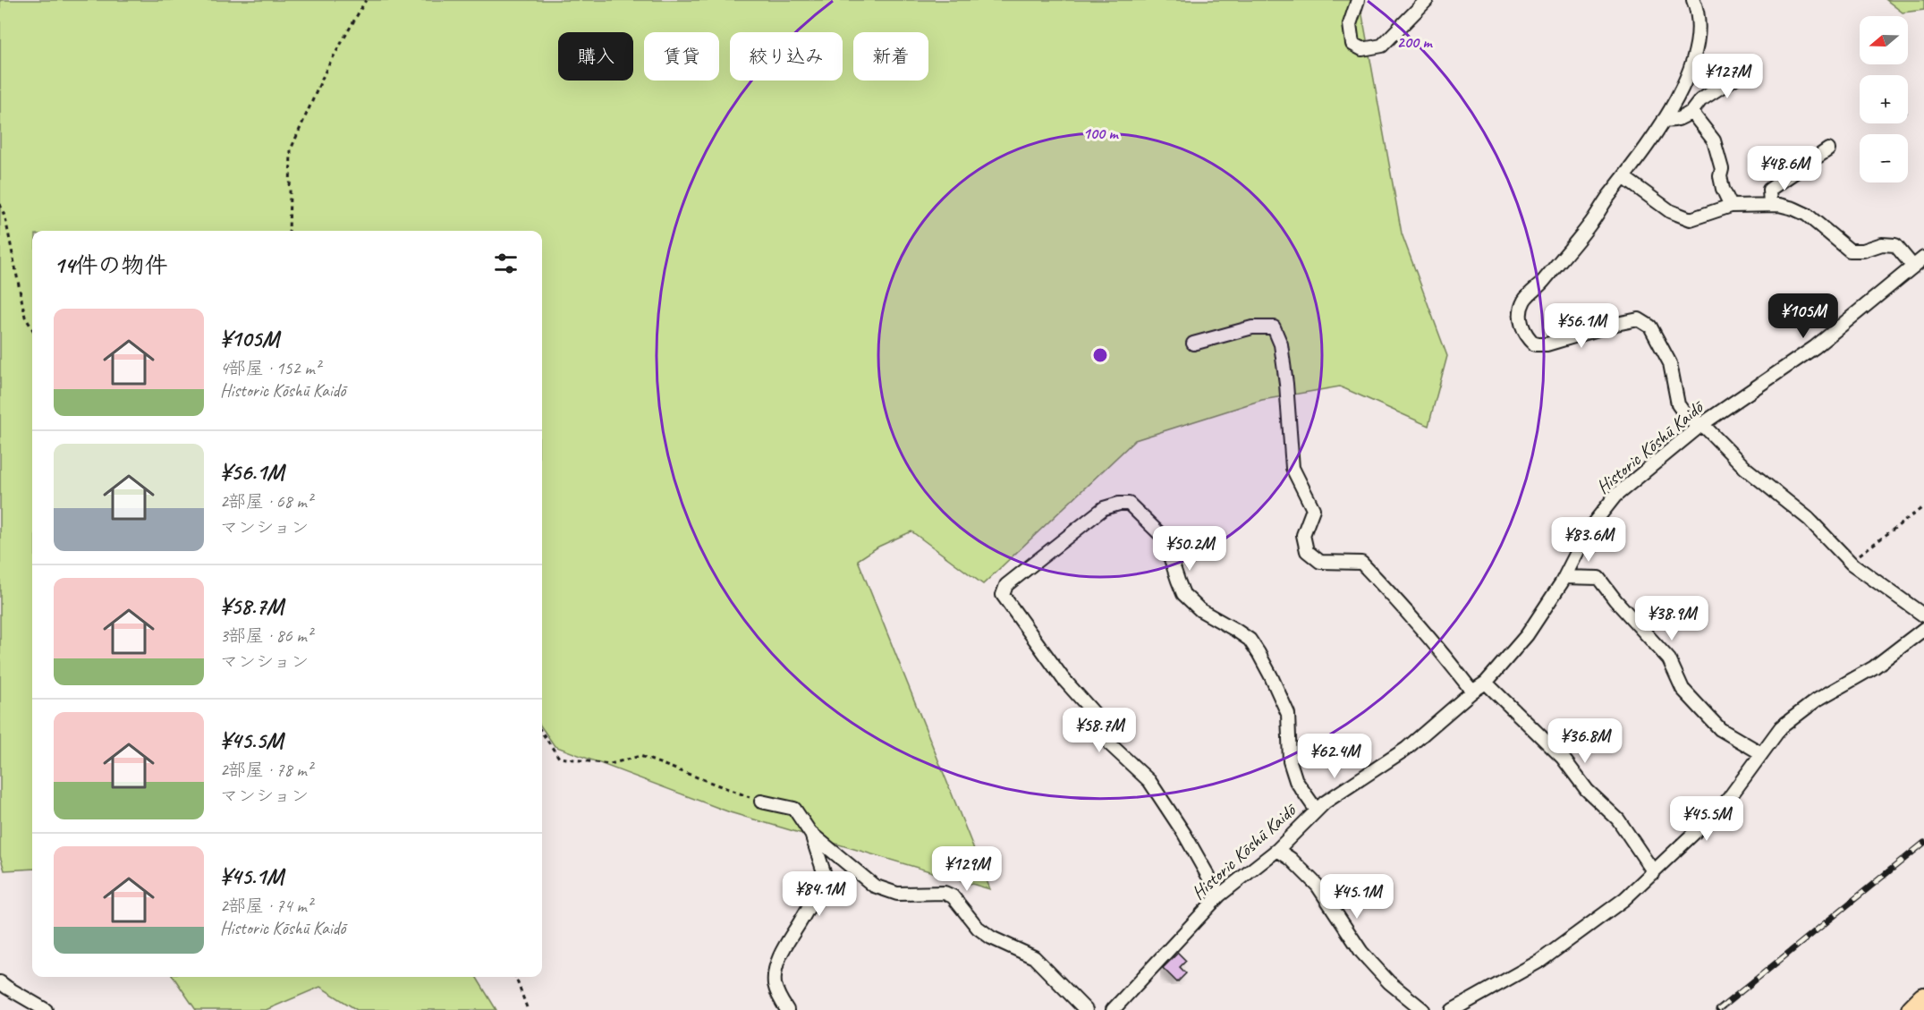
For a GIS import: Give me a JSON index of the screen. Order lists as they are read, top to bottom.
{
  "streets": {
    "street": ["Historic Kōshū Kaidō"]
  },
  "north": "left",
  "page": {
    "map_buttons": ["+", "−"],
    "chip": [
      "購入",
      "賃貸",
      "絞り込み",
      "新着"
    ],
    "price": [
      "¥127M",
      "¥48.6M",
      "¥105M",
      "¥56.1M",
      "¥83.6M",
      "¥50.2M",
      "¥38.9M",
      "¥58.7M",
      "¥36.8M",
      "¥62.4M",
      "¥45.5M",
      "¥129M",
      "¥84.1M",
      "¥45.1M"
    ],
    "heading": "14件の物件",
    "list": [
      {
        "name": "¥105M",
        "note": "4部屋 · 152 m² · Historic Kōshū Kaidō"
      },
      {
        "name": "¥56.1M",
        "note": "2部屋 · 68 m² · マンション"
      },
      {
        "name": "¥58.7M",
        "note": "3部屋 · 86 m² · マンション"
      },
      {
        "name": "¥45.5M",
        "note": "2部屋 · 78 m² · マンション"
      },
      {
        "name": "¥45.1M",
        "note": "2部屋 · 74 m² · Historic Kōshū Kaidō"
      }
    ]
  },
  "rings": ["200 m", "100 m"]
}
